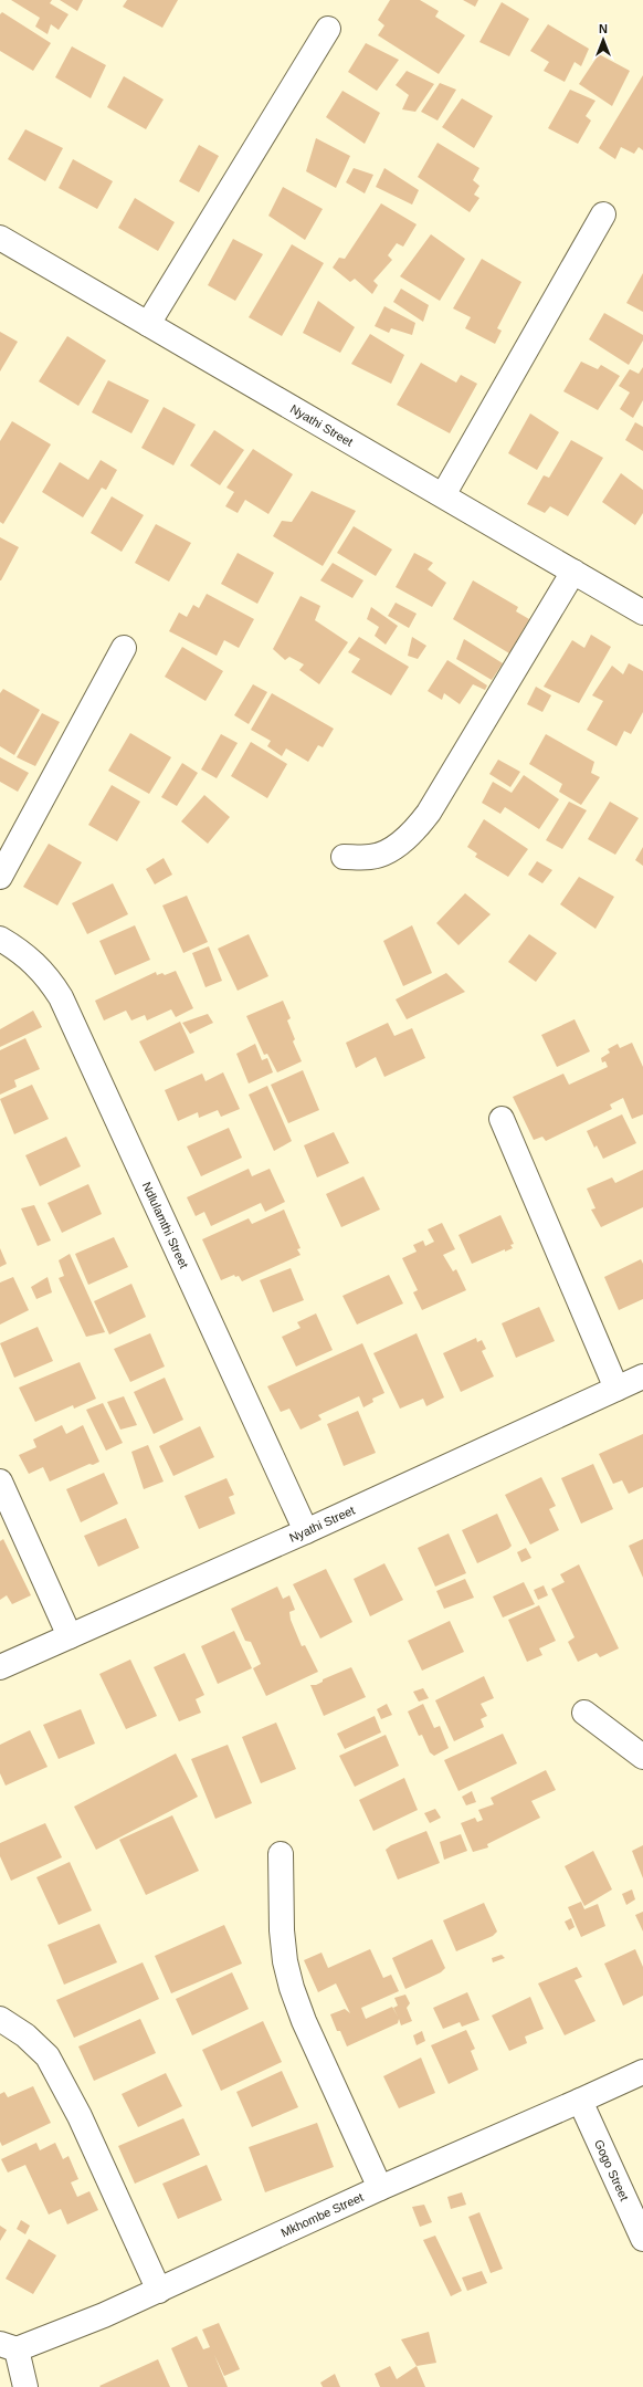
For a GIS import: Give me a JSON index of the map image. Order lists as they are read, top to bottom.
{
  "streets": {
    "street": [
      "Nyathi Street",
      "Ndlulamthi Street",
      "Gogo Street",
      "Mkhombe Street"
    ]
  },
  "crossings": [
    ["Nyathi Street", "Ndlulamthi Street"],
    ["Gogo Street", "Mkhombe Street"]
  ],
  "north": "top"
}
